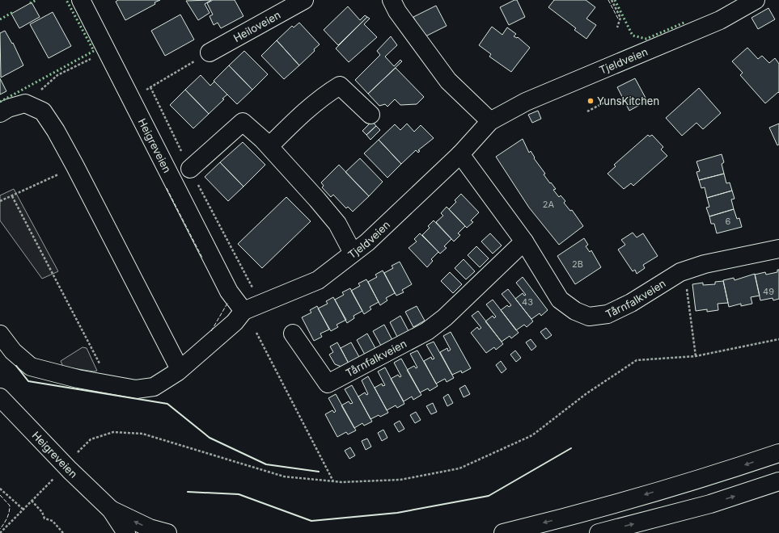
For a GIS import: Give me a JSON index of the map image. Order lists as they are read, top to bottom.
{
  "streets": {
    "main road": [
      "Heiloveien",
      "Tjeldveien",
      "Heigreveien",
      "Tårnfalkveien"
    ]
  },
  "crossings": [
    ["Tjeldveien", "Heigreveien"],
    ["Tjeldveien", "Tårnfalkveien"]
  ],
  "places": ["YunsKitchen"],
  "house_numbers": [
    "2A",
    "6",
    "2B",
    "49",
    "43"
  ]
}
